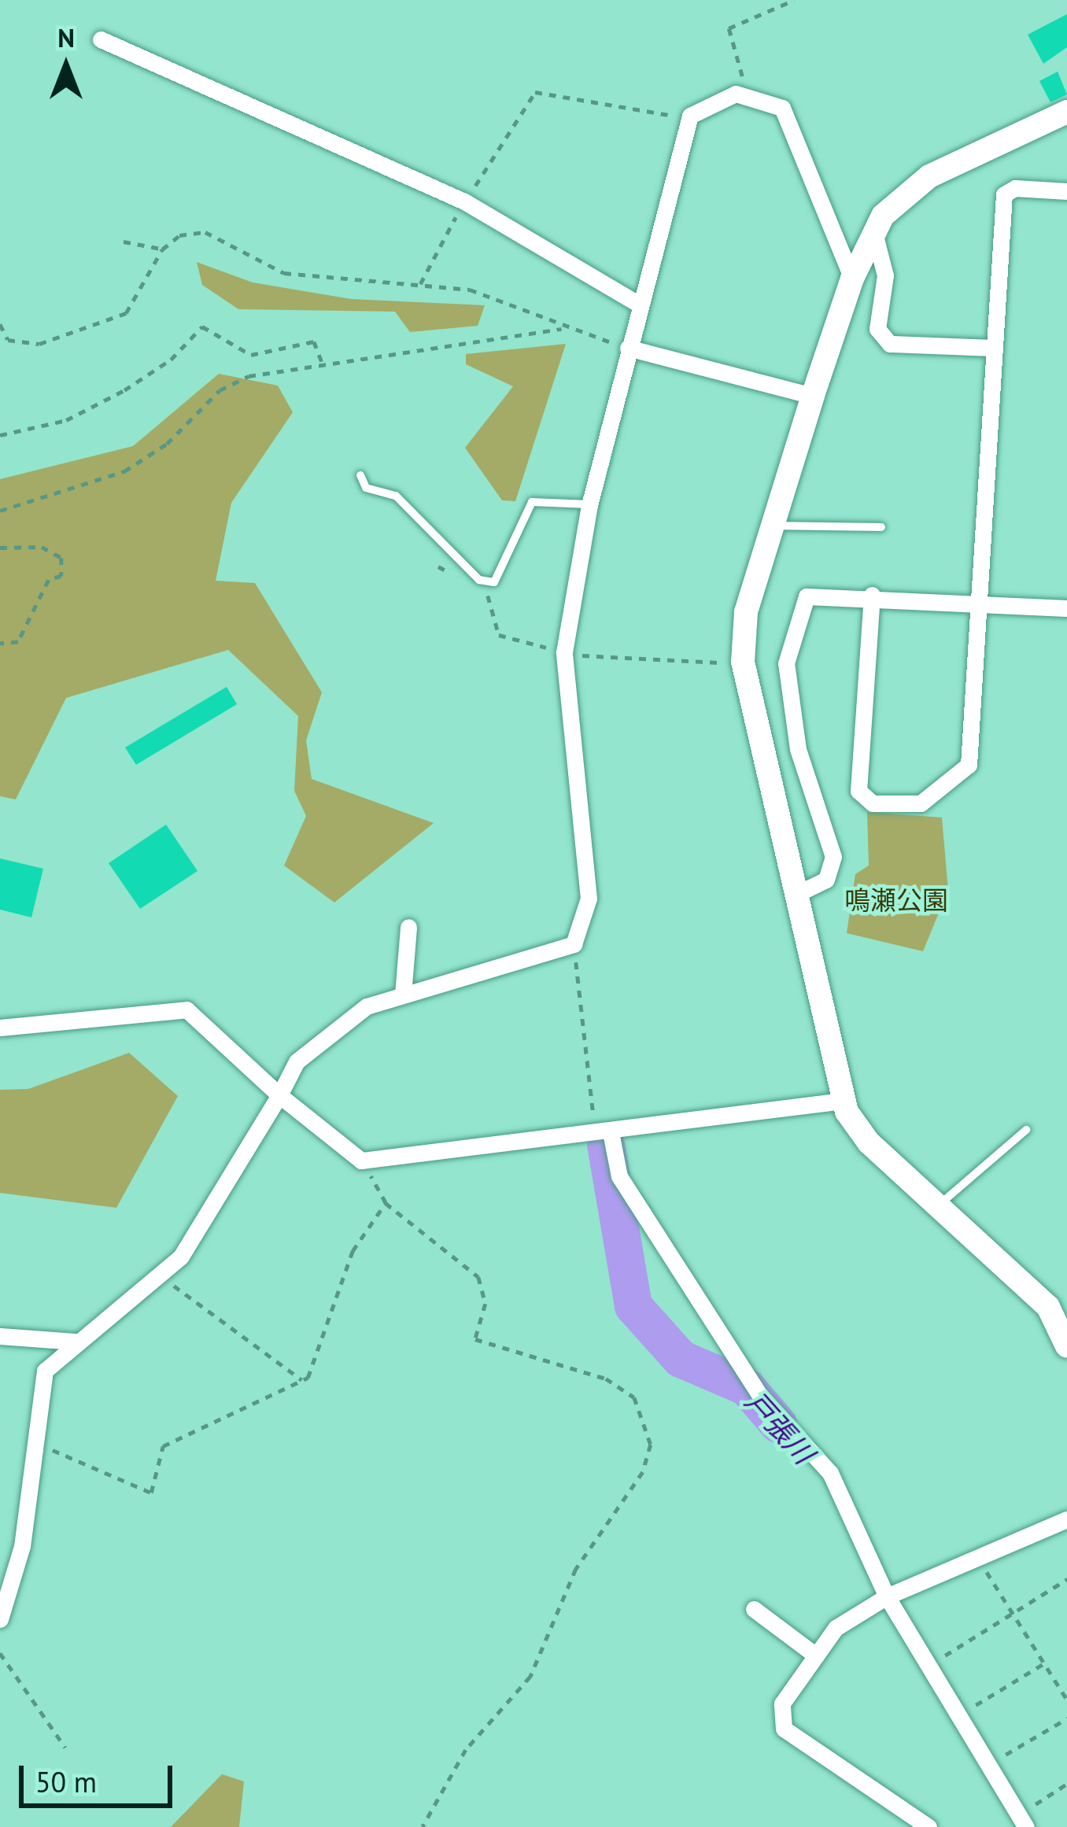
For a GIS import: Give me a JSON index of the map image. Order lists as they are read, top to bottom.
{
  "water": ["戸張川"],
  "parks": ["鳴瀬公園"],
  "scale_bar": "50 m",
  "north": "top"
}
